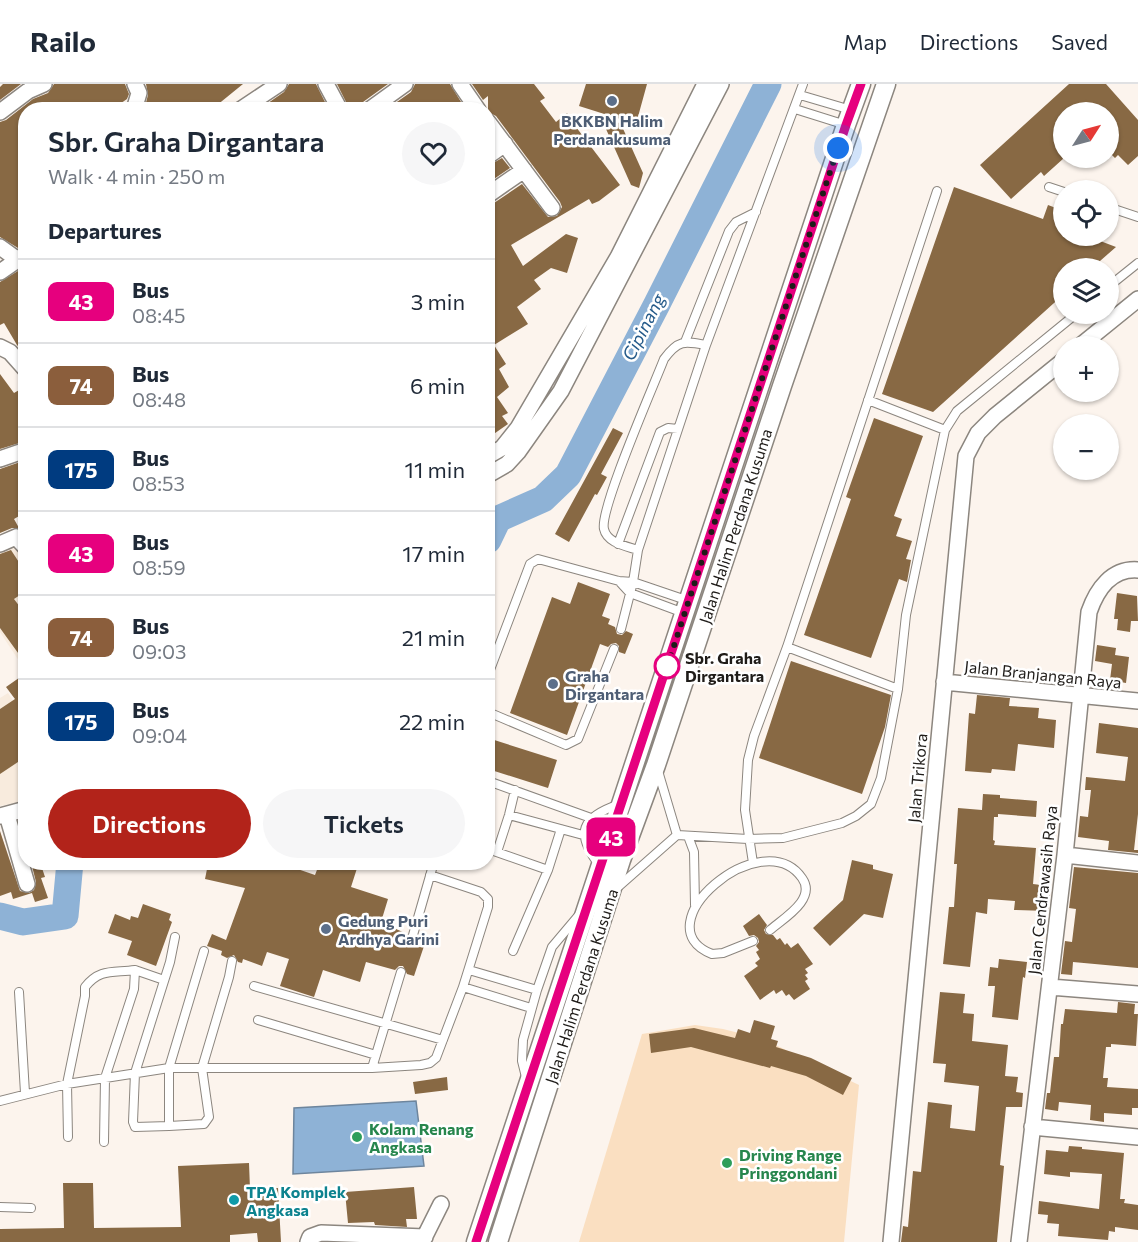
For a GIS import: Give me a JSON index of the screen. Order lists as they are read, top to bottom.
{
  "streets": {
    "street": [
      "Jalan Halim Perdana Kusuma",
      "Jalan Branjangan Raya",
      "Jalan Trikora",
      "Jalan Cendrawasih Raya"
    ]
  },
  "crossings": [
    ["Jalan Branjangan Raya", "Jalan Trikora"],
    ["Jalan Branjangan Raya", "Jalan Cendrawasih Raya"]
  ],
  "water": ["Cipinang"],
  "places": [
    "BKKBN Halim Perdanakusuma",
    "Sbr. Graha Dirgantara",
    "Graha Dirgantara",
    "Gedung Puri Ardhya Garini",
    "Kolam Renang Angkasa",
    "Driving Range Pringgondani",
    "TPA Komplek Angkasa"
  ],
  "lines": ["bus line 43"],
  "north": "top right",
  "page": {
    "header": "Railo",
    "nav": ["Map", "Directions", "Saved"],
    "on_map": "43",
    "map_buttons": ["+", "−"],
    "heading": [
      ["Sbr. Graha Dirgantara", "Walk · 4 min · 250 m"],
      "Departures"
    ],
    "list": [
      {
        "mark": "43",
        "name": "Bus",
        "note": "08:45",
        "value": "3 min"
      },
      {
        "mark": "74",
        "name": "Bus",
        "note": "08:48",
        "value": "6 min"
      },
      {
        "mark": "175",
        "name": "Bus",
        "note": "08:53",
        "value": "11 min"
      },
      {
        "mark": "43",
        "name": "Bus",
        "note": "08:59",
        "value": "17 min"
      },
      {
        "mark": "74",
        "name": "Bus",
        "note": "09:03",
        "value": "21 min"
      },
      {
        "mark": "175",
        "name": "Bus",
        "note": "09:04",
        "value": "22 min"
      }
    ],
    "buttons": ["Directions", "Tickets"]
  }
}
